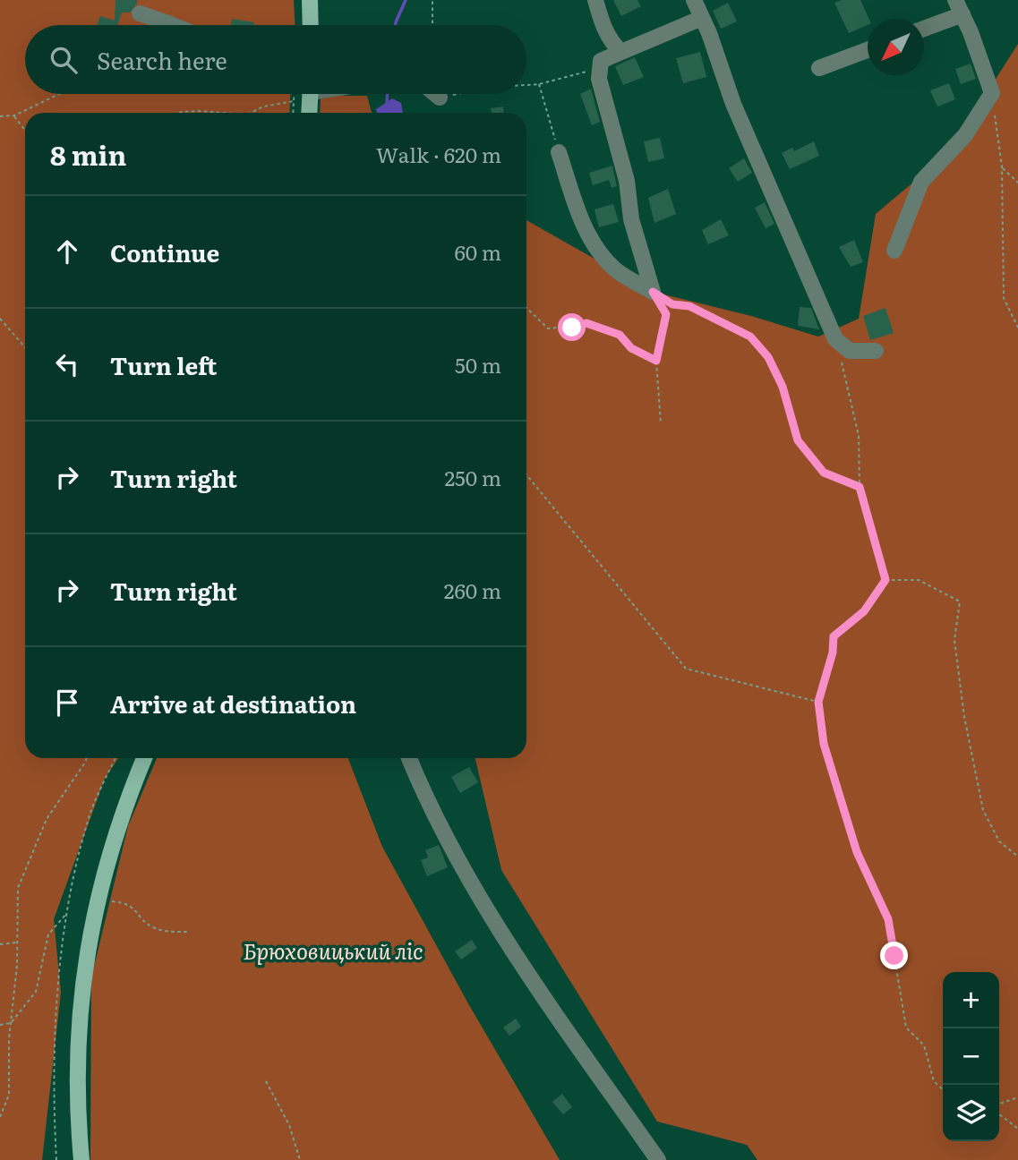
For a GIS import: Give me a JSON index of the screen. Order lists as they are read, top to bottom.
{
  "parks": ["Брюховицький ліс"],
  "north": "bottom left",
  "page": {
    "search": "Search here",
    "heading": ["8 min", "Walk · 620 m"],
    "list": [
      ["Continue", "60 m"],
      ["Turn left", "50 m"],
      ["Turn right", "250 m"],
      ["Turn right", "260 m"],
      "Arrive at destination"
    ],
    "map_buttons": ["+", "−"]
  }
}
